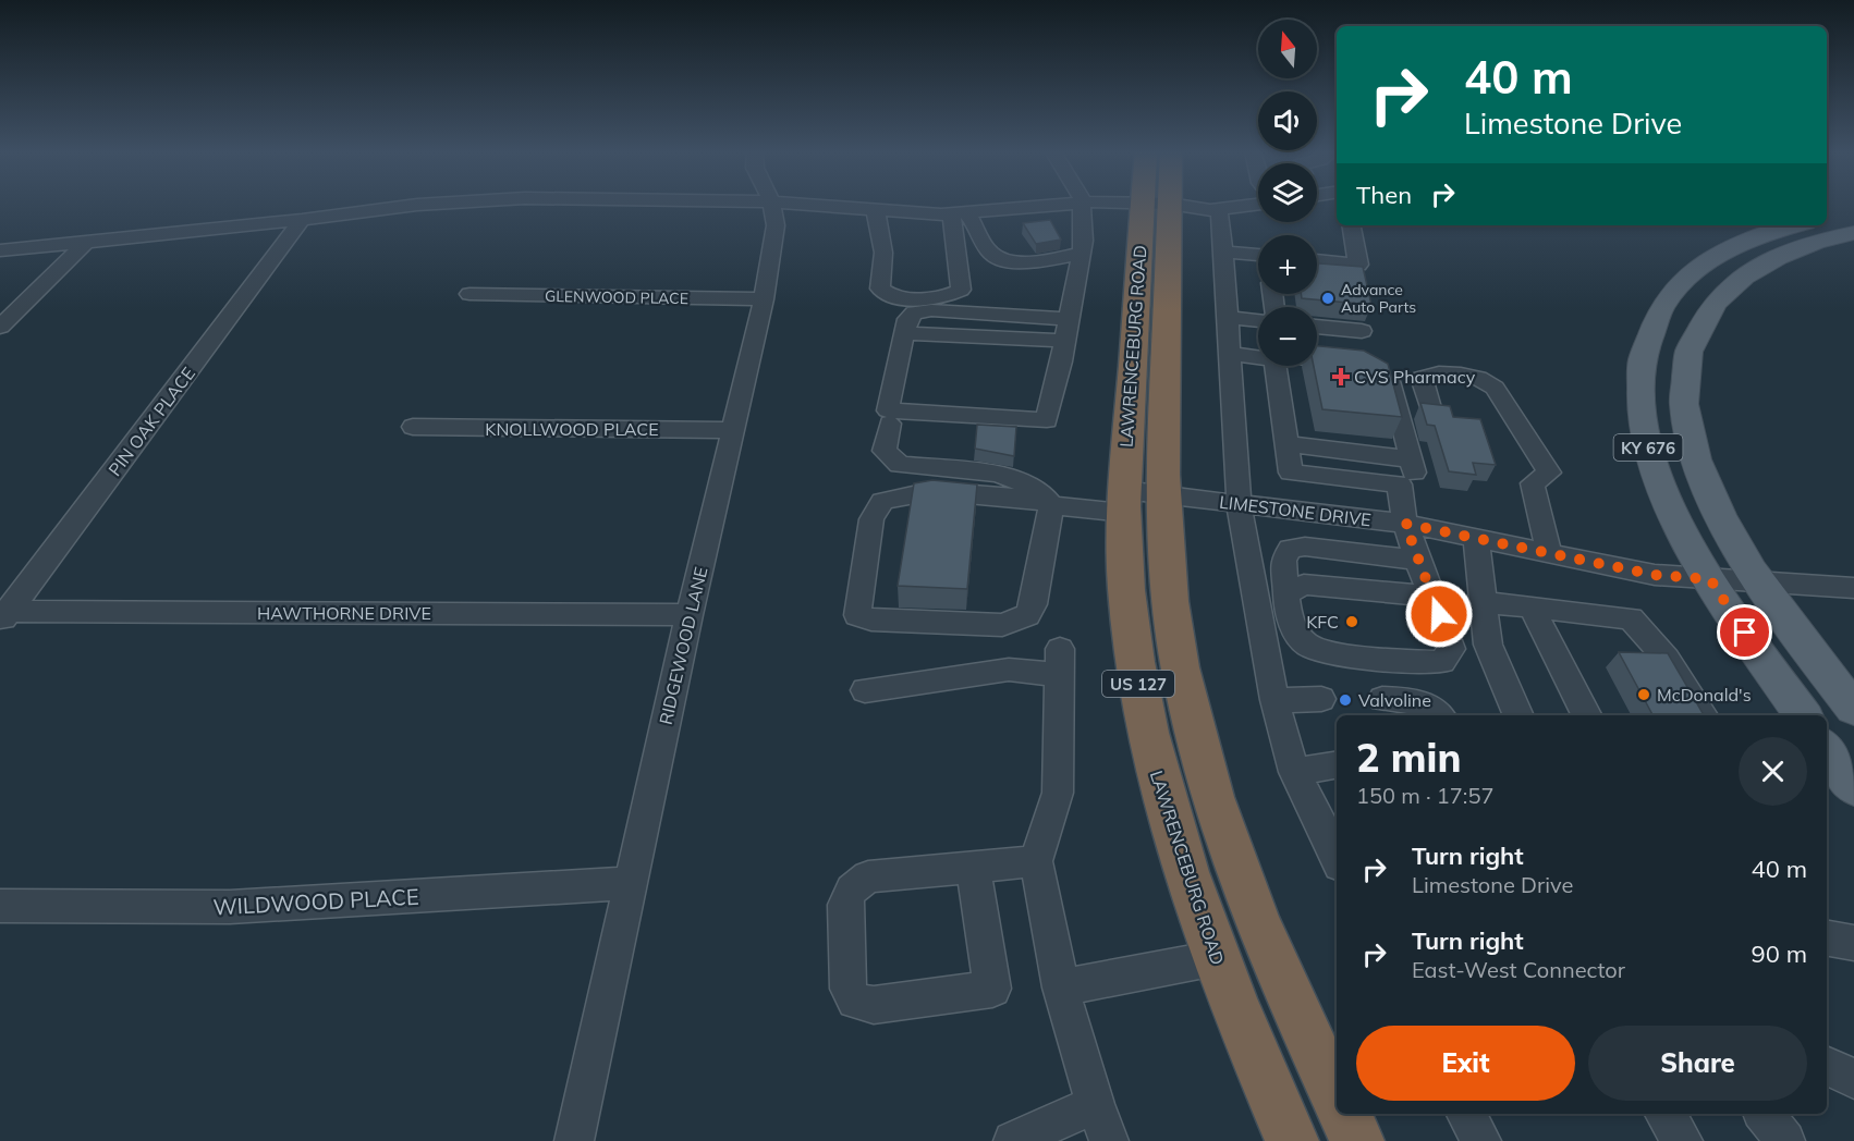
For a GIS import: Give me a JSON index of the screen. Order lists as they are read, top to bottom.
{
  "streets": {
    "highway": ["LAWRENCEBURG ROAD", "US 127"],
    "main road": ["KY 676"],
    "street": [
      "GLENWOOD PLACE",
      "PIN OAK PLACE",
      "KNOLLWOOD PLACE",
      "LIMESTONE DRIVE",
      "HAWTHORNE DRIVE",
      "RIDGEWOOD LANE",
      "WILDWOOD PLACE"
    ]
  },
  "crossings": [
    ["GLENWOOD PLACE", "RIDGEWOOD LANE"],
    ["LAWRENCEBURG ROAD", "LIMESTONE DRIVE"],
    ["PIN OAK PLACE", "HAWTHORNE DRIVE"],
    ["KNOLLWOOD PLACE", "RIDGEWOOD LANE"],
    ["KY 676", "LIMESTONE DRIVE"],
    ["HAWTHORNE DRIVE", "RIDGEWOOD LANE"],
    ["RIDGEWOOD LANE", "WILDWOOD PLACE"]
  ],
  "places": {
    "other": [
      "Advance Auto Parts",
      "KFC",
      "McDonald's",
      "Valvoline"
    ],
    "health": ["CVS Pharmacy"]
  },
  "north": "top",
  "page": {
    "map_buttons": ["+", "−"],
    "turn": ["40 m", "Limestone Drive"],
    "then": "Then",
    "heading": ["2 min", "150 m · 17:57"],
    "list": [
      {
        "name": "Turn right",
        "note": "Limestone Drive",
        "value": "40 m"
      },
      {
        "name": "Turn right",
        "note": "East-West Connector",
        "value": "90 m"
      }
    ],
    "buttons": ["Exit", "Share"]
  }
}
